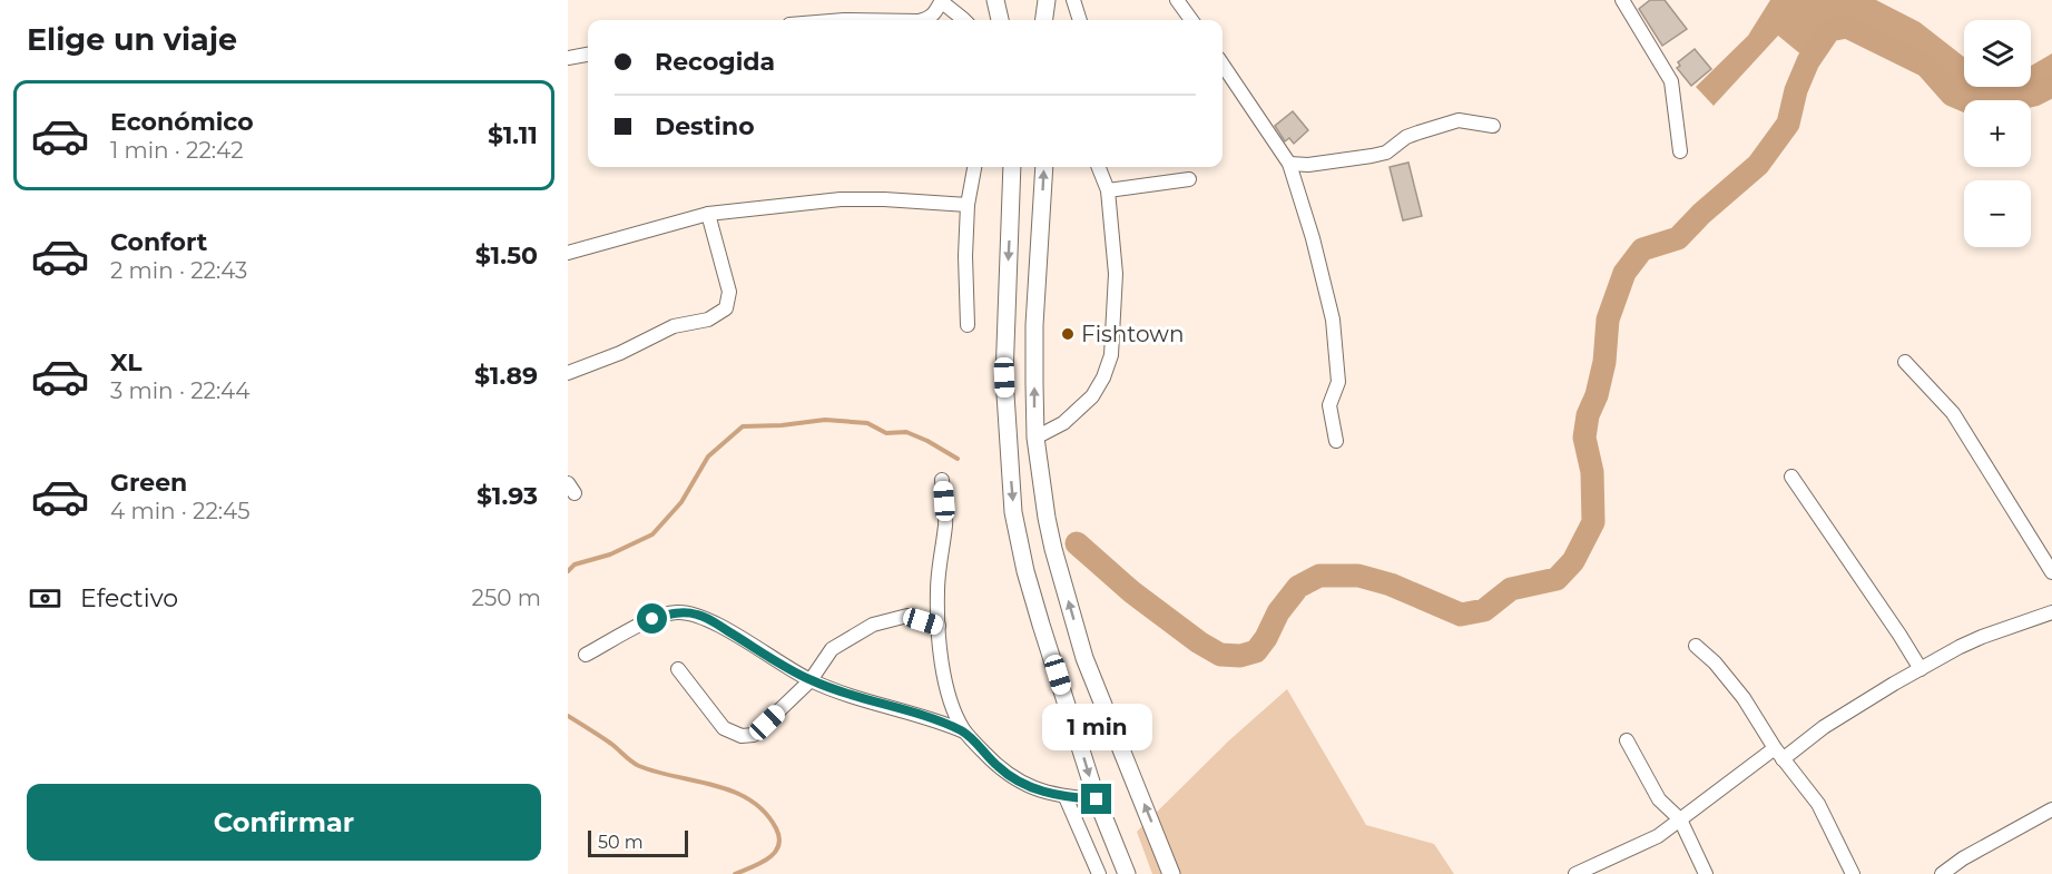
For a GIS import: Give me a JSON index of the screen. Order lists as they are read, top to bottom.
{
  "places": ["Fishtown"],
  "scale_bar": "50 m",
  "page": {
    "heading": "Elige un viaje",
    "map_buttons": ["+", "−"],
    "banner": ["Recogida", "Destino"],
    "list": [
      {
        "name": "Económico",
        "note": "1 min · 22:42",
        "value": "$1.11"
      },
      {
        "name": "Confort",
        "note": "2 min · 22:43",
        "value": "$1.50"
      },
      {
        "name": "XL",
        "note": "3 min · 22:44",
        "value": "$1.89"
      },
      {
        "name": "Green",
        "note": "4 min · 22:45",
        "value": "$1.93"
      }
    ],
    "pay": ["Efectivo", "250 m"],
    "bubble": "1 min",
    "buttons": "Confirmar",
    "scale": "50 m"
  }
}
